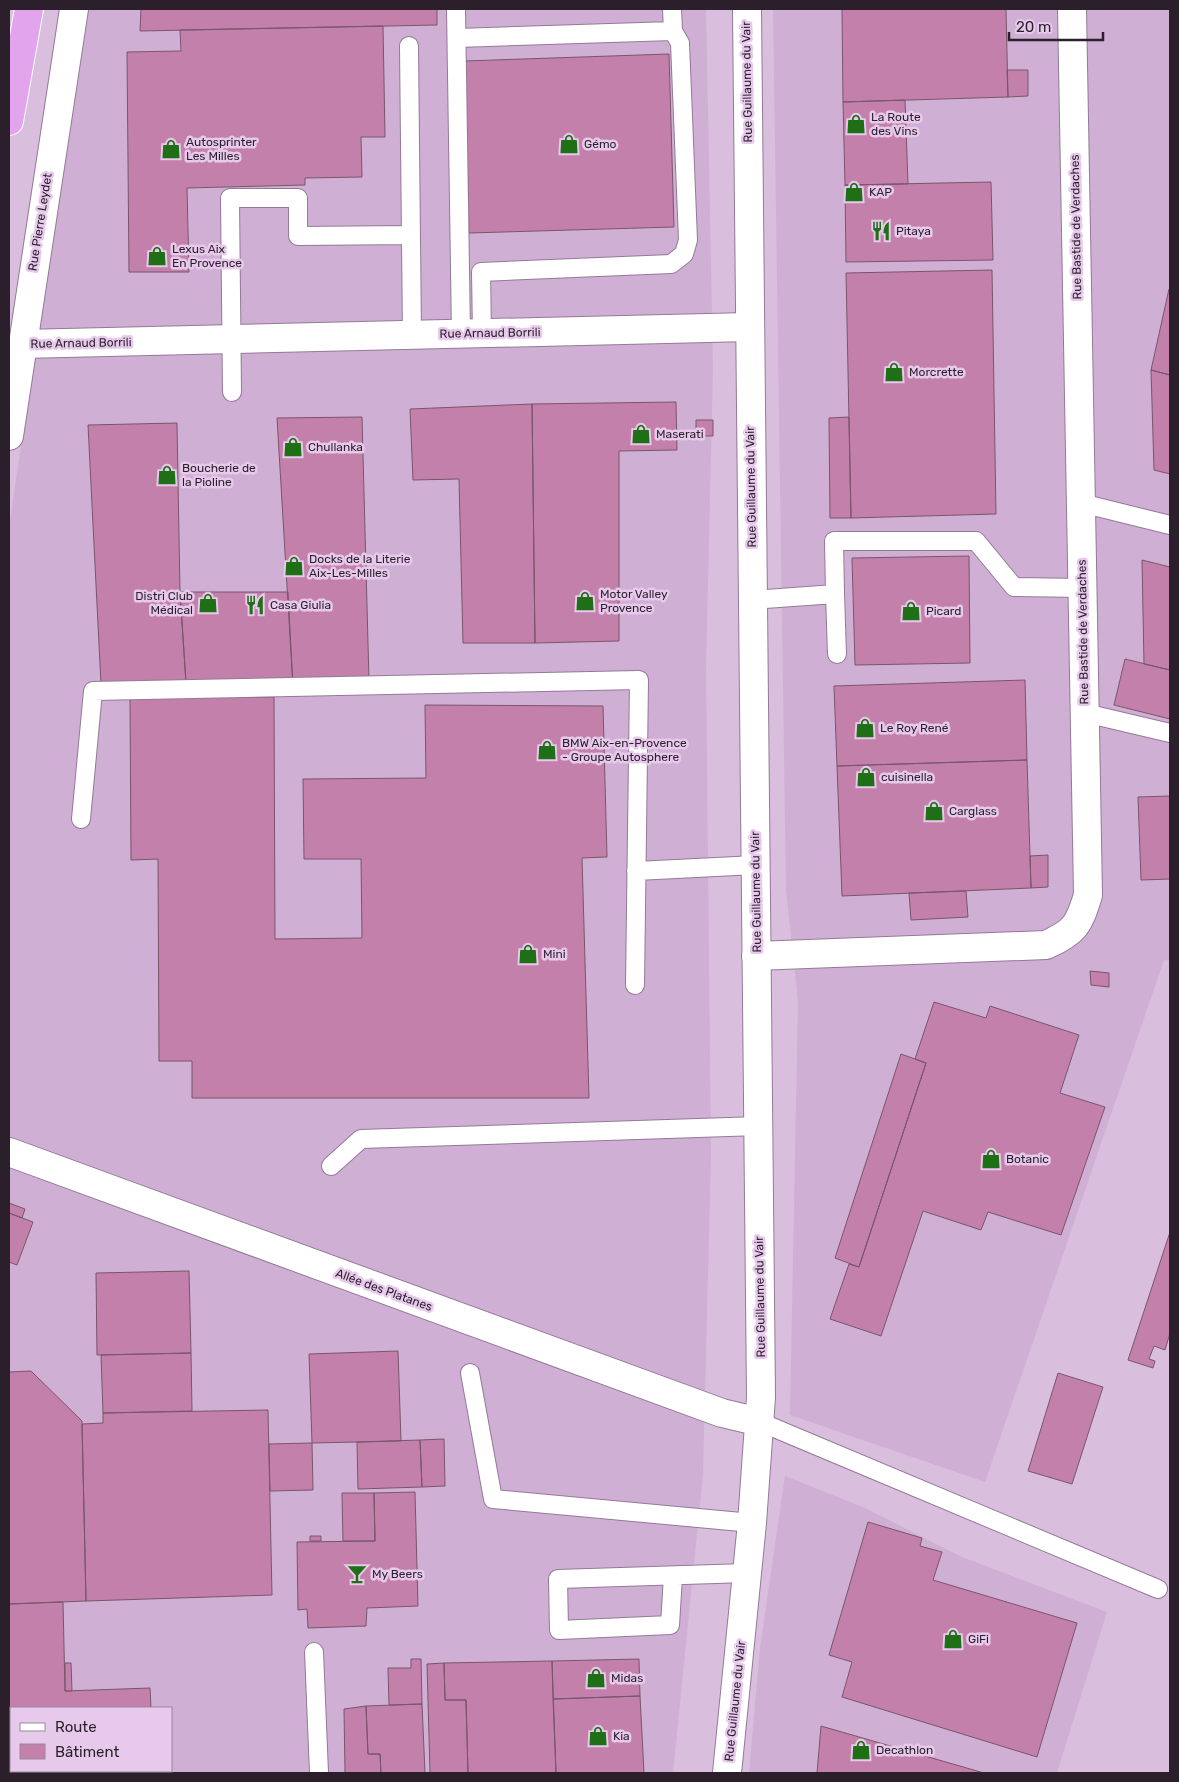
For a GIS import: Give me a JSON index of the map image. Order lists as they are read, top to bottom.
{
  "streets": {
    "street": [
      "Rue Guillaume du Vair",
      "Rue Pierre Leydet",
      "Rue Bastide de Verdaches",
      "Rue Arnaud Borrili",
      "Allée des Platanes"
    ]
  },
  "crossings": [
    ["Rue Guillaume du Vair", "Rue Bastide de Verdaches"],
    ["Rue Guillaume du Vair", "Rue Arnaud Borrili"],
    ["Rue Guillaume du Vair", "Allée des Platanes"],
    ["Rue Pierre Leydet", "Rue Arnaud Borrili"]
  ],
  "places": {
    "shop": [
      "La Route des Vins",
      "Gémo",
      "Autosprinter Les Milles",
      "KAP",
      "Lexus Aix En Provence",
      "Morcrette",
      "Maserati",
      "Chullanka",
      "Boucherie de la Pioline",
      "Docks de la Literie Aix-Les-Milles",
      "Motor Valley Provence",
      "Distri Club Médical",
      "Picard",
      "Le Roy René",
      "BMW Aix-en-Provence - Groupe Autosphere",
      "cuisinella",
      "Carglass",
      "Mini",
      "Botanic",
      "GiFi",
      "Midas",
      "Kia",
      "Decathlon"
    ],
    "restaurant": ["Pitaya", "Casa Giulia"],
    "bar": ["My Beers"]
  },
  "legend": ["Route", "Bâtiment"],
  "scale_bar": "20 m"
}
